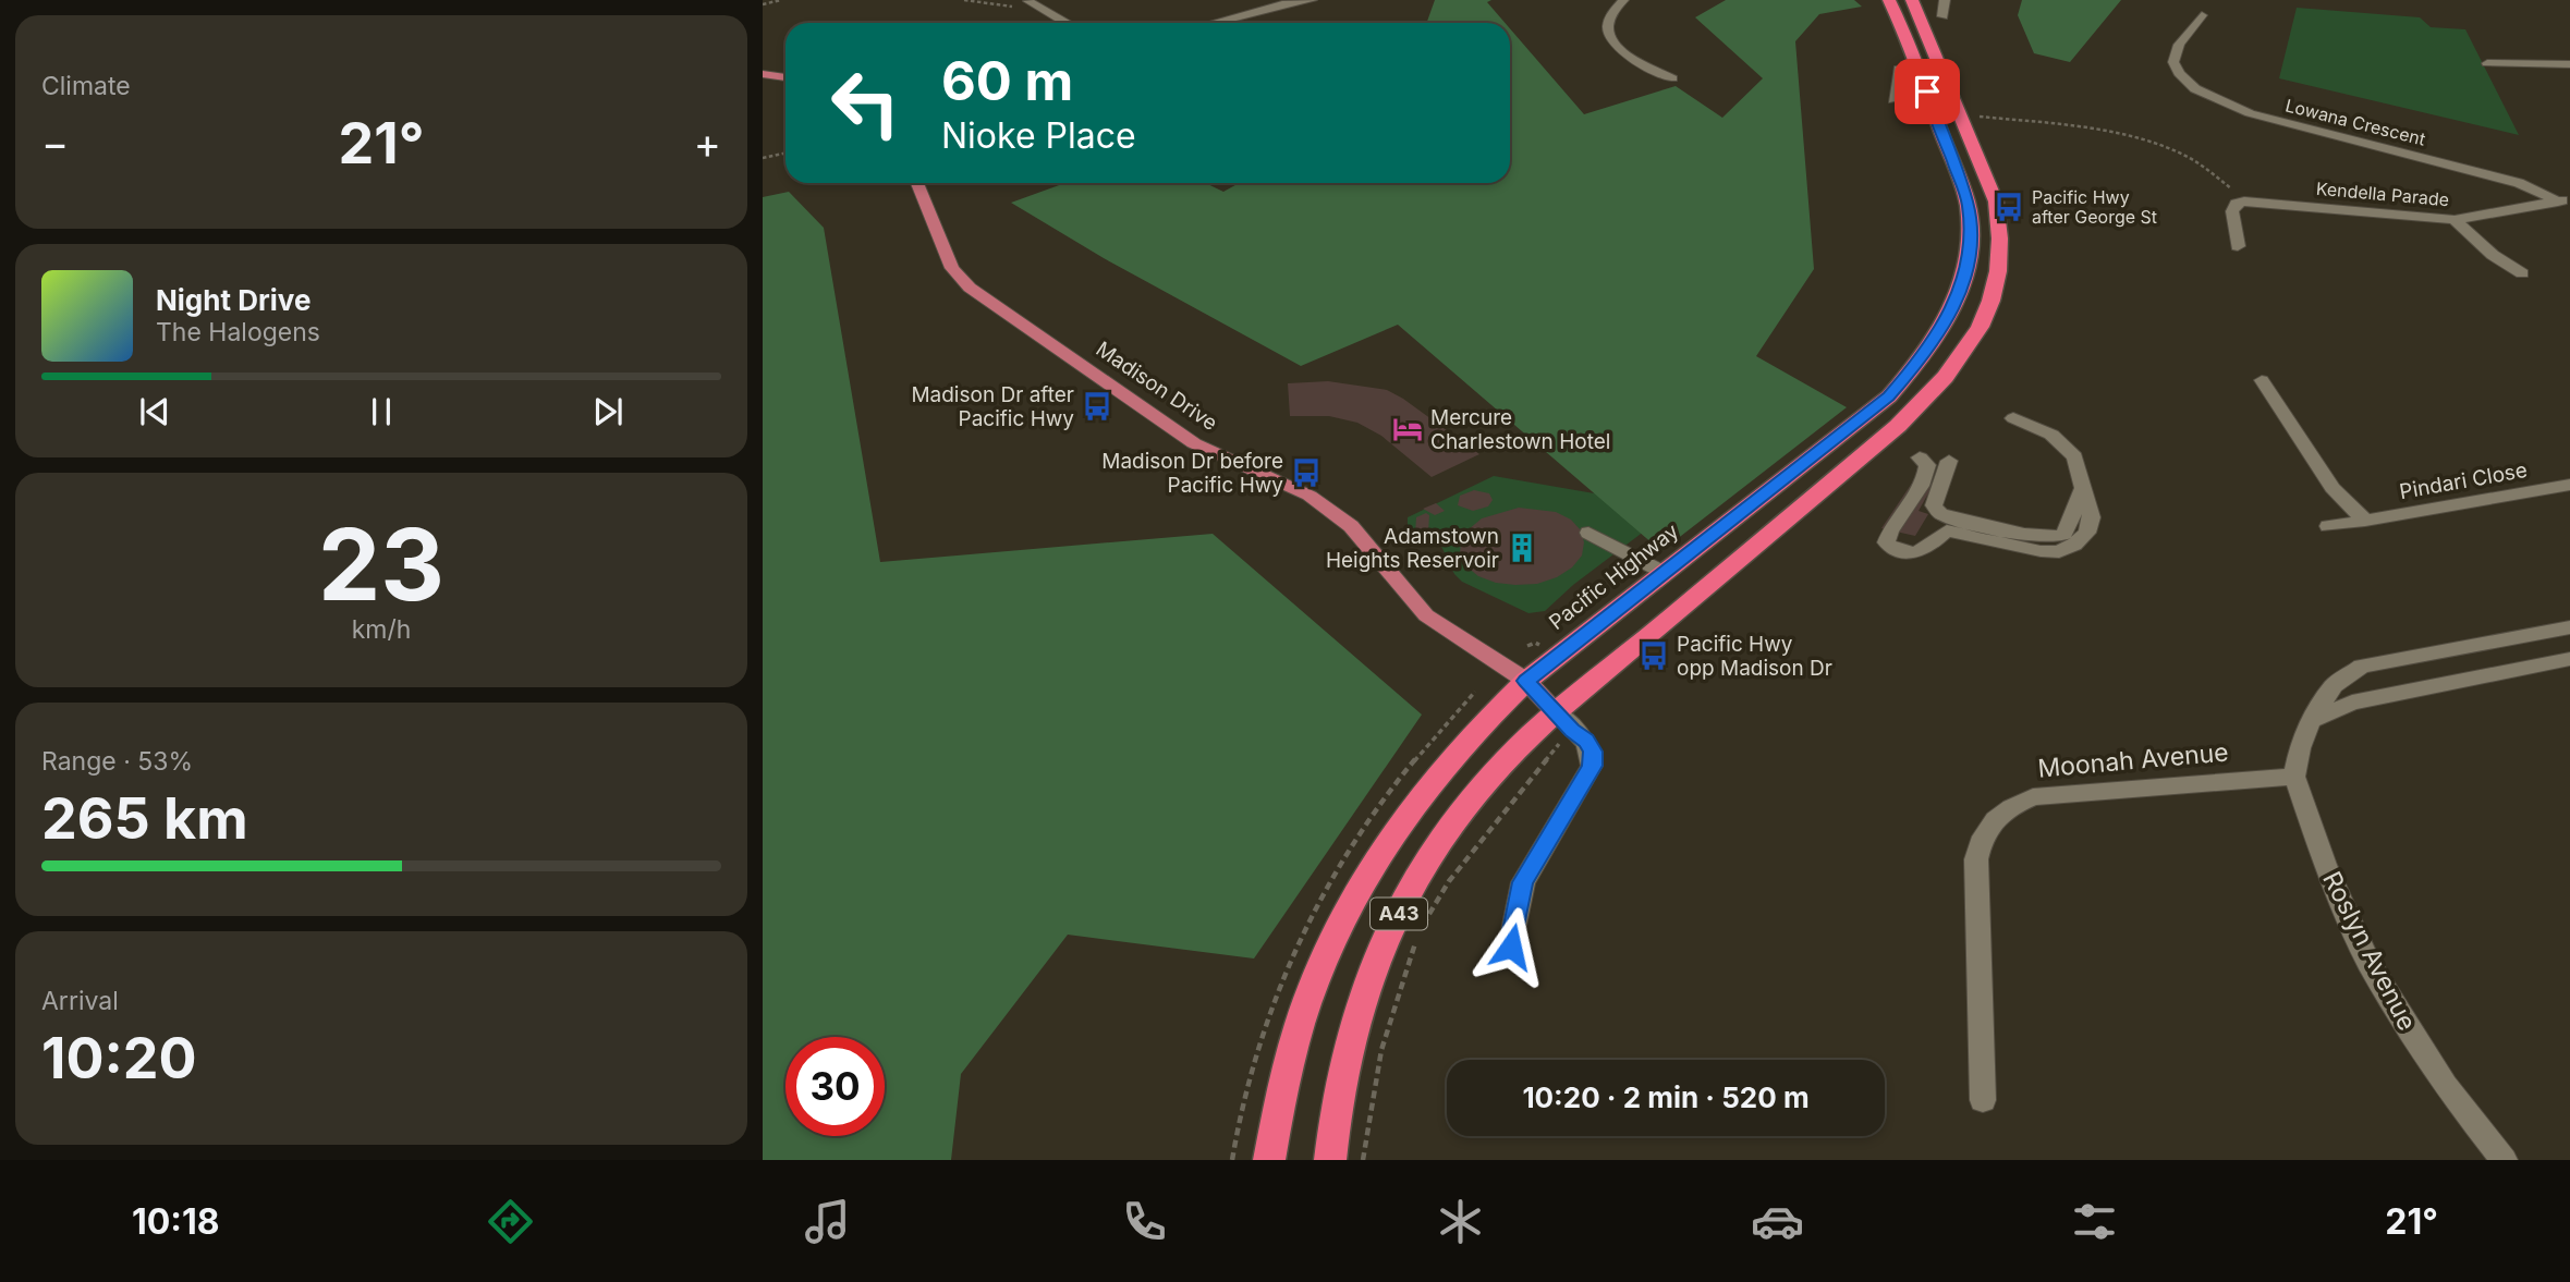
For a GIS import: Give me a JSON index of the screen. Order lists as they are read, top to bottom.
{
  "streets": {
    "highway": ["Pacific Highway", "A43"],
    "main road": ["Madison Drive"],
    "street": [
      "Lowana Crescent",
      "Kendella Parade",
      "Pindari Close",
      "Moonah Avenue",
      "Roslyn Avenue"
    ]
  },
  "crossings": [
    ["Lowana Crescent", "Kendella Parade"],
    ["Madison Drive", "Pacific Highway"],
    ["Madison Drive", "A43"],
    ["Moonah Avenue", "Roslyn Avenue"]
  ],
  "places": {
    "bus stop": [
      "Pacific Hwy after George St",
      "Madison Dr after Pacific Hwy",
      "Madison Dr before Pacific Hwy",
      "Pacific Hwy opp Madison Dr"
    ],
    "hotel": ["Mercure Charlestown Hotel"],
    "building": ["Adamstown Heights Reservoir"]
  },
  "page": {
    "tile": [
      "Climate",
      ["23", "km/h"],
      ["Range · 53%", "265 km"],
      ["Arrival", "10:20"]
    ],
    "turn": ["60 m", "Nioke Place"],
    "heat": ["−", "21°", "+"],
    "song": ["Night Drive", "The Halogens"],
    "limit": "30",
    "trip": "10:20 · 2 min · 520 m",
    "tabs": ["10:18", "21°"]
  }
}
